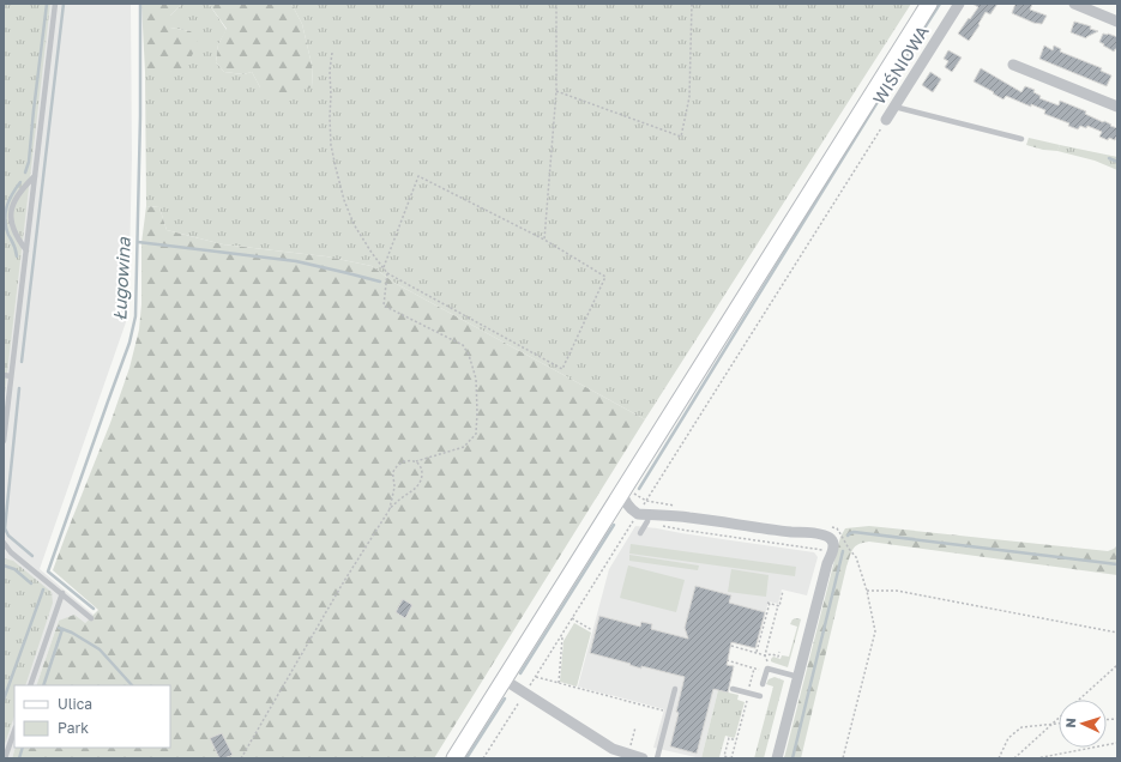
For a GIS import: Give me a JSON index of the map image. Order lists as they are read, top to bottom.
{
  "streets": {
    "street": ["WIŚNIOWA"]
  },
  "water": ["Ługowina"],
  "legend": ["Ulica", "Park"],
  "north": "left"
}
